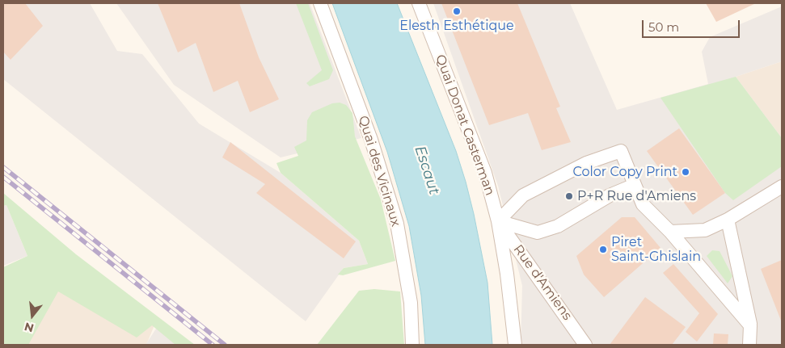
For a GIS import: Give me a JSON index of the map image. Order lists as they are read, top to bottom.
{
  "streets": {
    "street": ["Quai Donat Casterman", "Quai des Vicinaux", "Rue d'Amiens"]
  },
  "crossings": [
    ["Quai Donat Casterman", "Rue d'Amiens"]
  ],
  "water": ["Escaut"],
  "places": [
    "Elesth Esthétique",
    "Color Copy Print",
    "P+R Rue d'Amiens",
    "Piret Saint-Ghislain"
  ],
  "scale_bar": "50 m",
  "north": "bottom"
}
